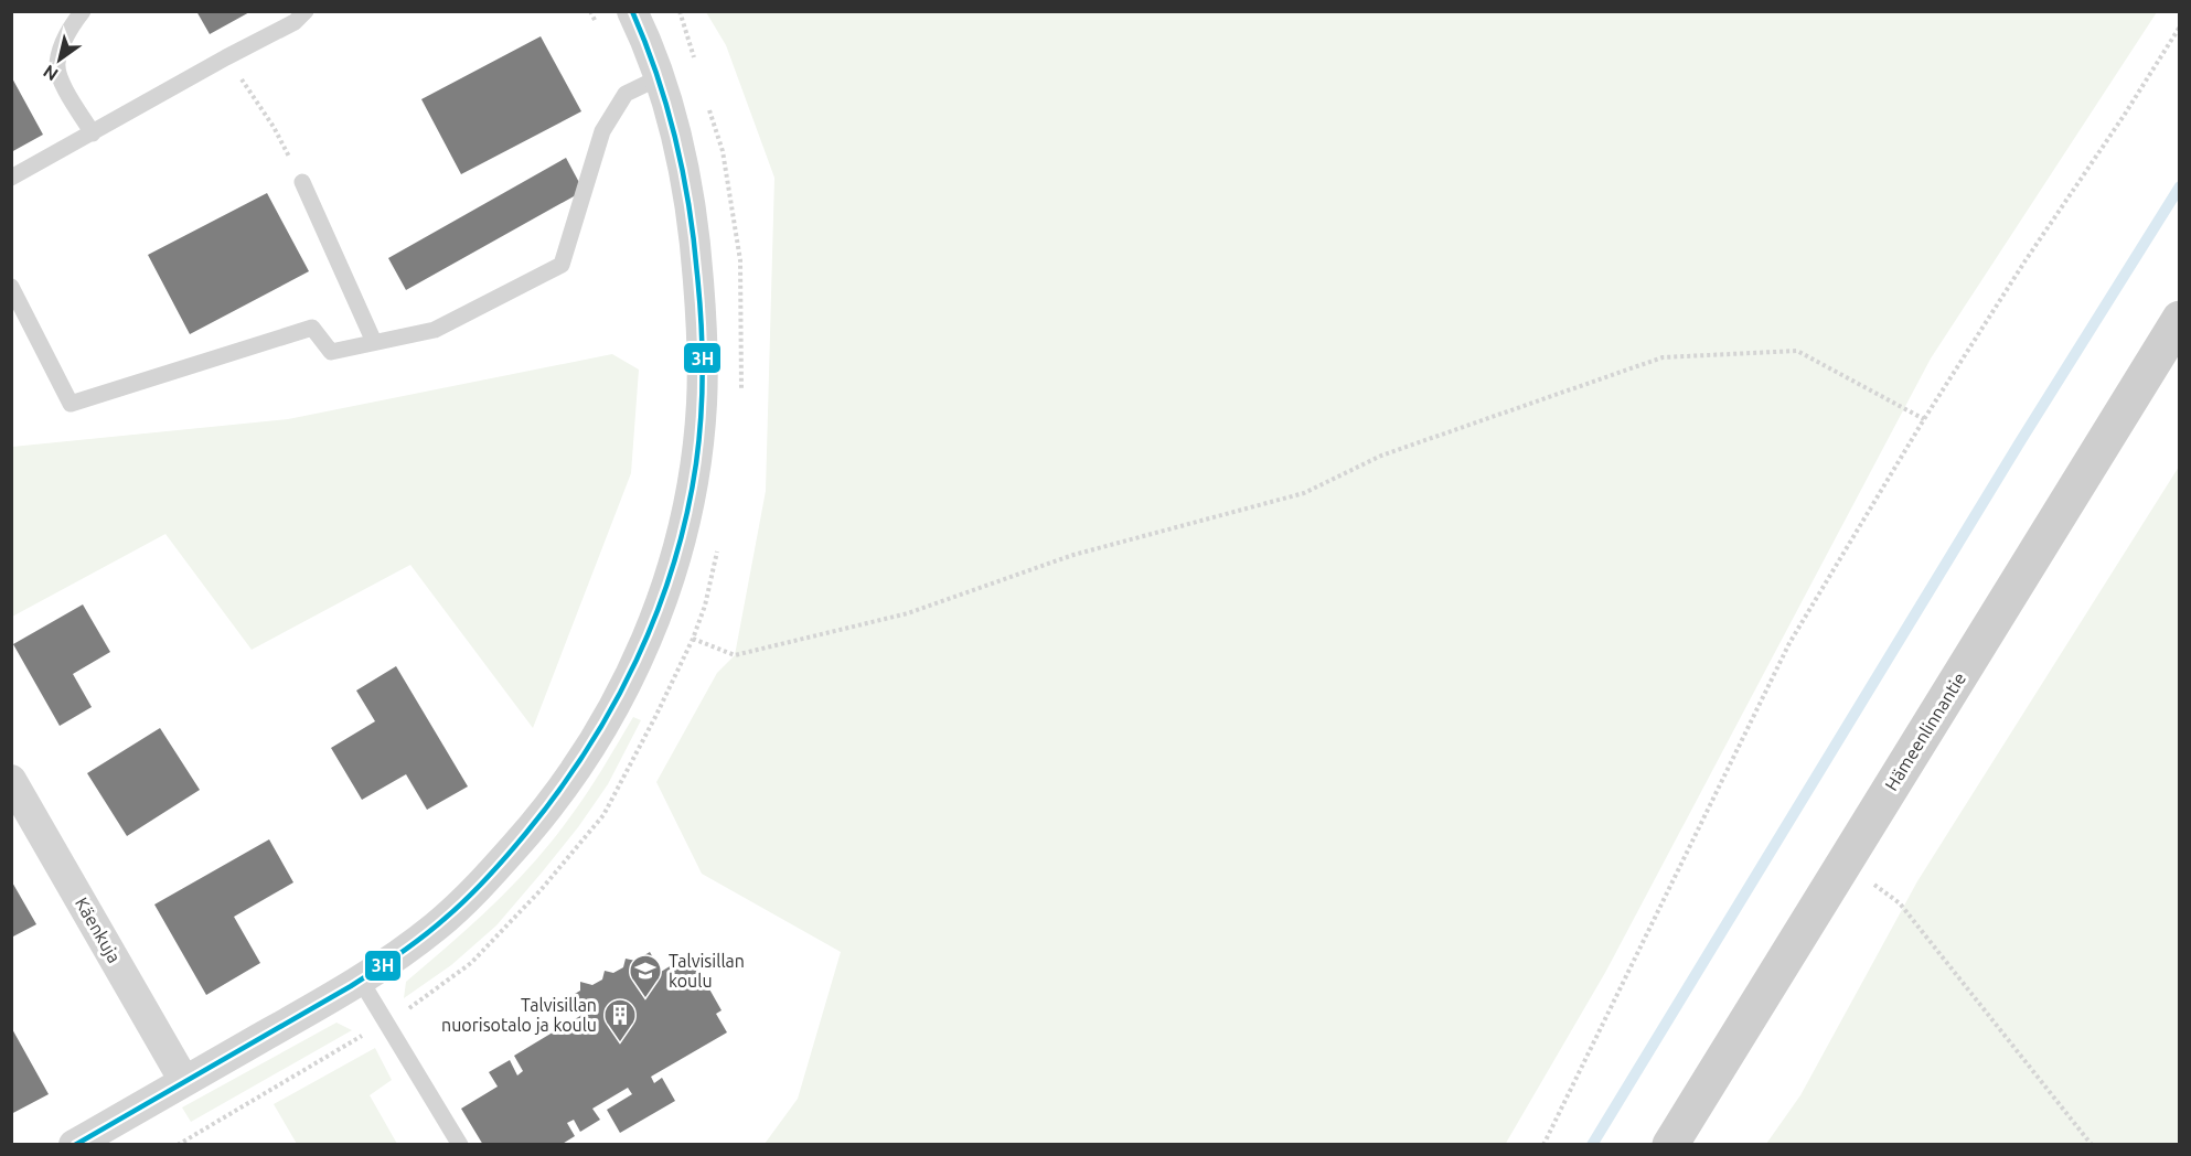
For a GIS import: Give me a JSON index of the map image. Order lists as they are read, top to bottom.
{
  "streets": {
    "main road": ["Hämeenlinnantie"],
    "street": ["Käenkuja"]
  },
  "places": {
    "school or university": ["Talvisillan koulu"],
    "building": ["Talvisillan nuorisotalo ja koulu"]
  },
  "lines": ["transit line 3H"],
  "north": "bottom left"
}
